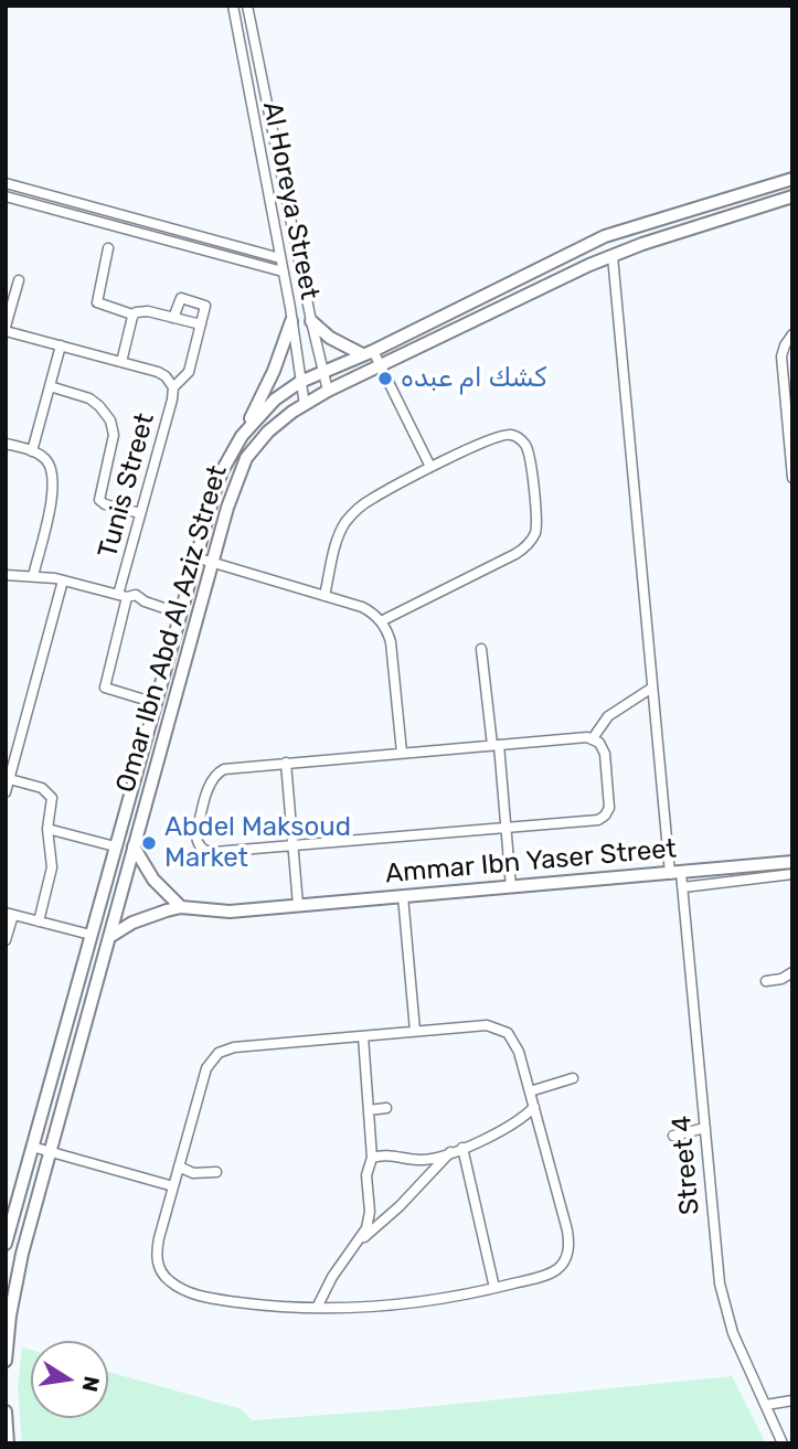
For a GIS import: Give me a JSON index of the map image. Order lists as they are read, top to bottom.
{
  "streets": {
    "street": [
      "Al Horeya Street",
      "Tunis Street",
      "Omar Ibn Abd Al Aziz Street",
      "Ammar Ibn Yaser Street",
      "Street 4"
    ]
  },
  "crossings": [
    ["Al Horeya Street", "Omar Ibn Abd Al Aziz Street"],
    ["Tunis Street", "Omar Ibn Abd Al Aziz Street"],
    ["Omar Ibn Abd Al Aziz Street", "Ammar Ibn Yaser Street"],
    ["Omar Ibn Abd Al Aziz Street", "Street 4"],
    ["Ammar Ibn Yaser Street", "Street 4"]
  ],
  "places": ["كشك ام عبده", "Abdel Maksoud Market"],
  "north": "right"
}
